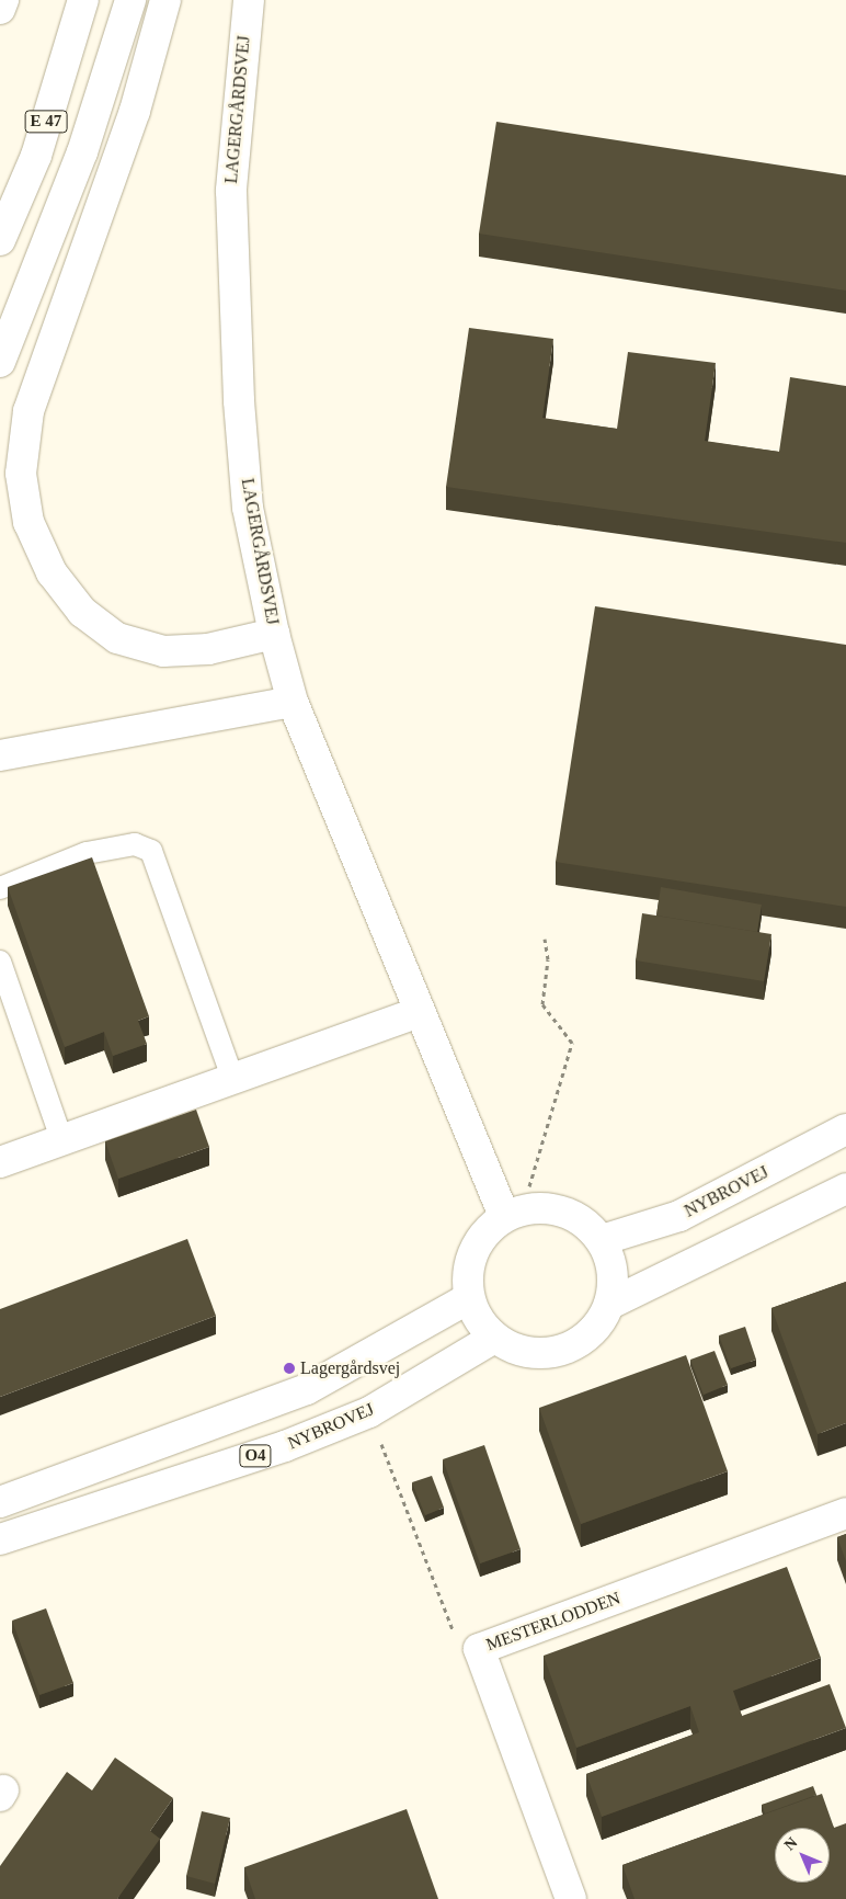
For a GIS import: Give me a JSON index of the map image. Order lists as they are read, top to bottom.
{
  "streets": {
    "main road": [
      "LAGERGÅRDSVEJ",
      "E 47",
      "NYBROVEJ",
      "O4",
      "MESTERLODDEN"
    ]
  },
  "crossings": [
    ["LAGERGÅRDSVEJ", "NYBROVEJ"],
    ["LAGERGÅRDSVEJ", "O4"],
    ["NYBROVEJ", "O4"]
  ],
  "places": ["Lagergårdsvej"],
  "north": "top left"
}
